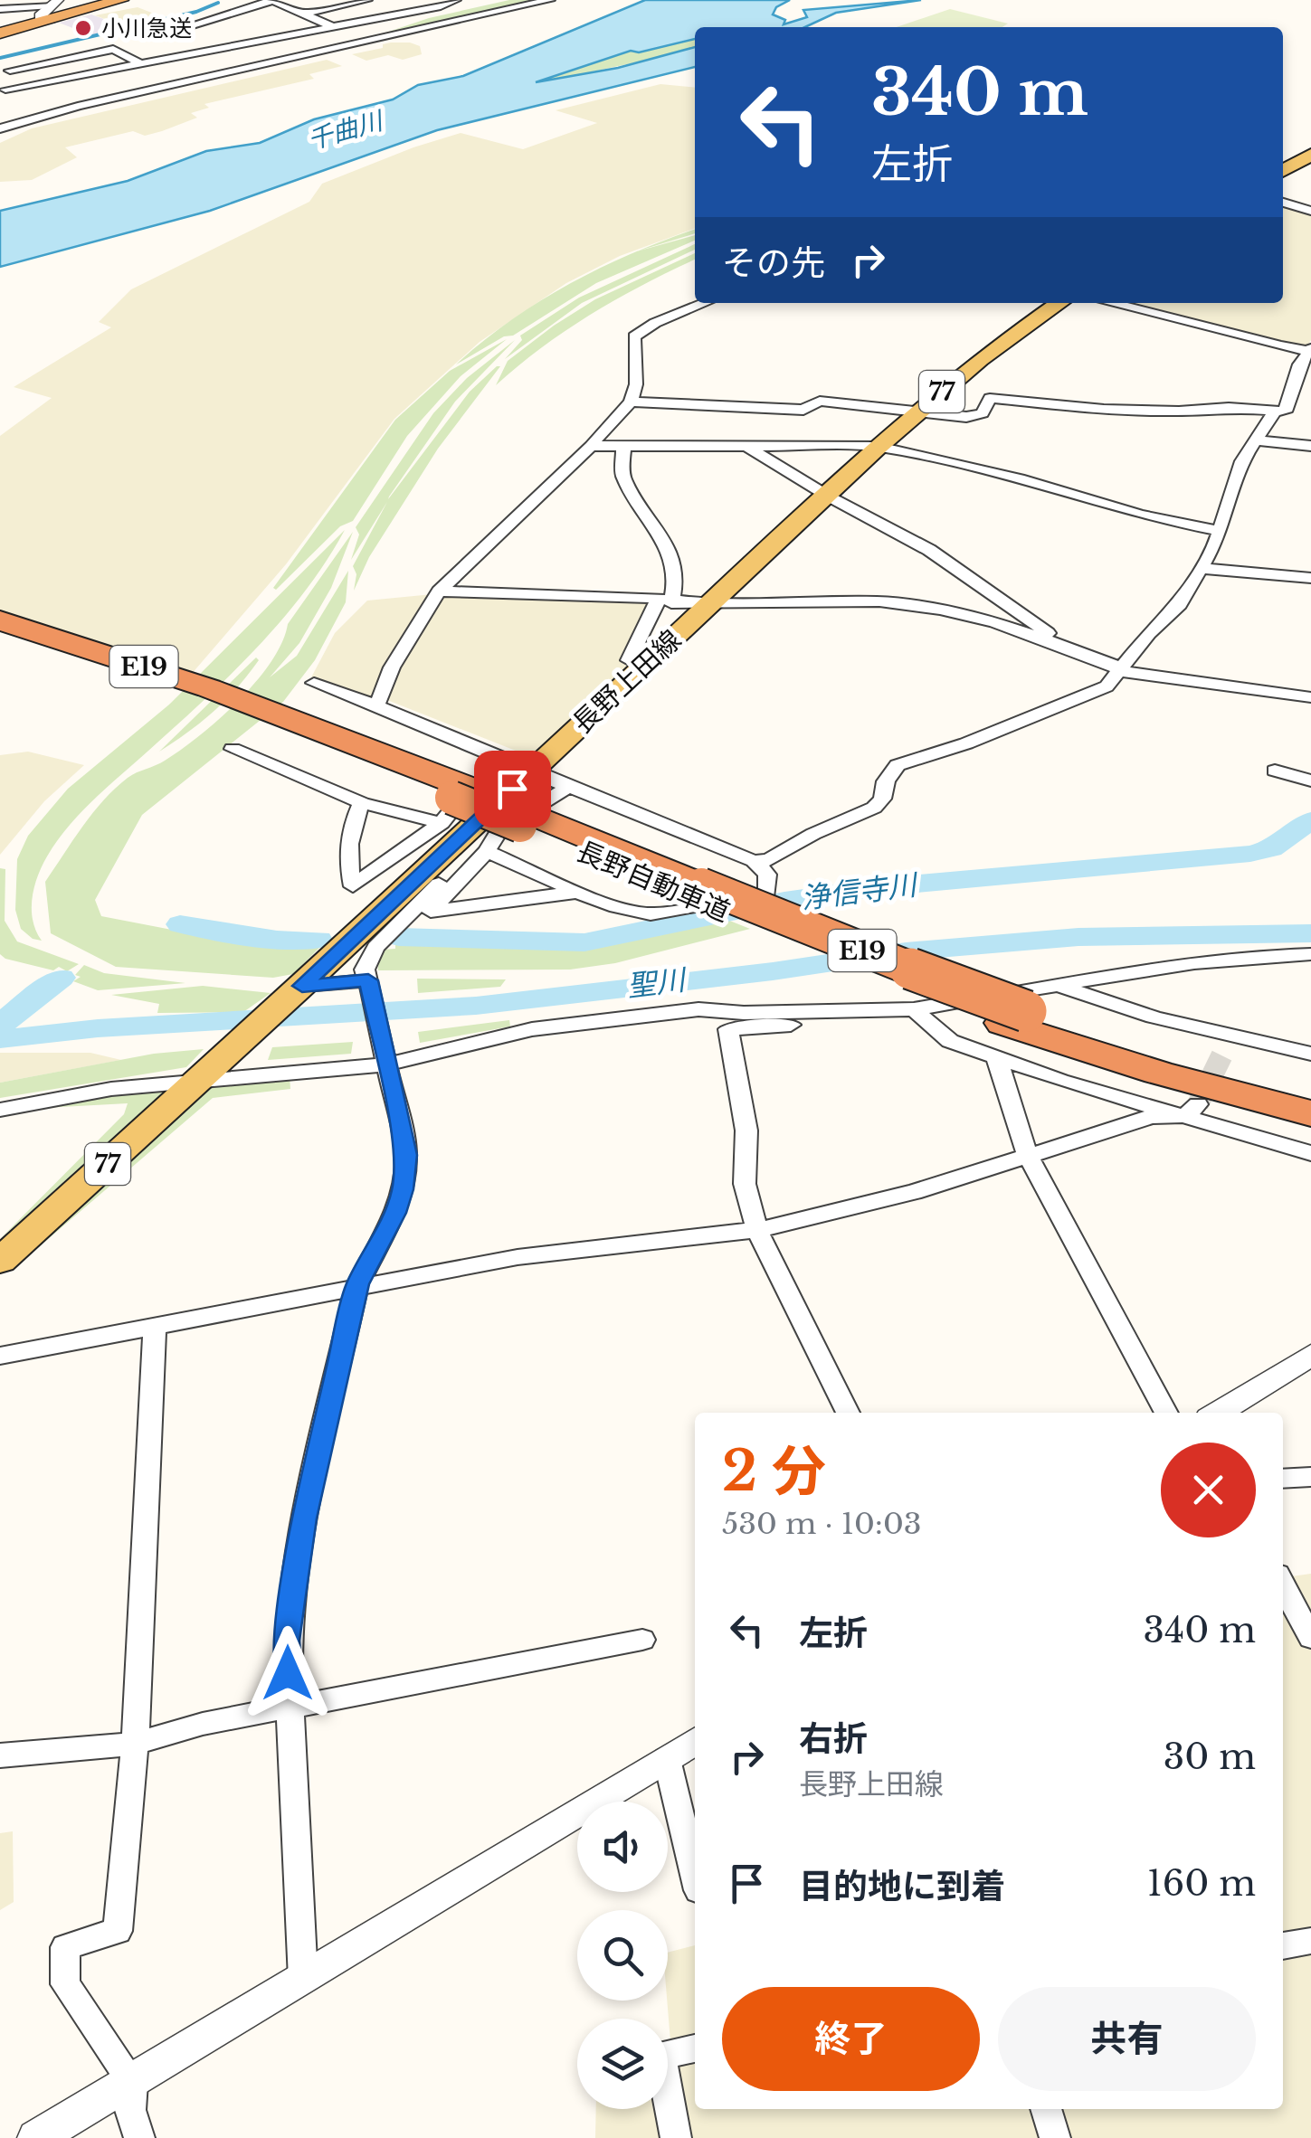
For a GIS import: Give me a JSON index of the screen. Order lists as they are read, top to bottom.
{
  "streets": {
    "highway": ["E19", "長野自動車道"],
    "main road": ["77", "長野上田線"]
  },
  "water": ["千曲川", "浄信寺川", "聖川"],
  "places": ["小川急送"],
  "page": {
    "turn": ["340 m", "左折"],
    "then": "その先",
    "heading": ["2 分", "530 m · 10:03"],
    "list": [
      {
        "name": "左折",
        "value": "340 m"
      },
      {
        "name": "右折",
        "note": "長野上田線",
        "value": "30 m"
      },
      {
        "name": "目的地に到着",
        "value": "160 m"
      }
    ],
    "buttons": ["終了", "共有"]
  }
}
